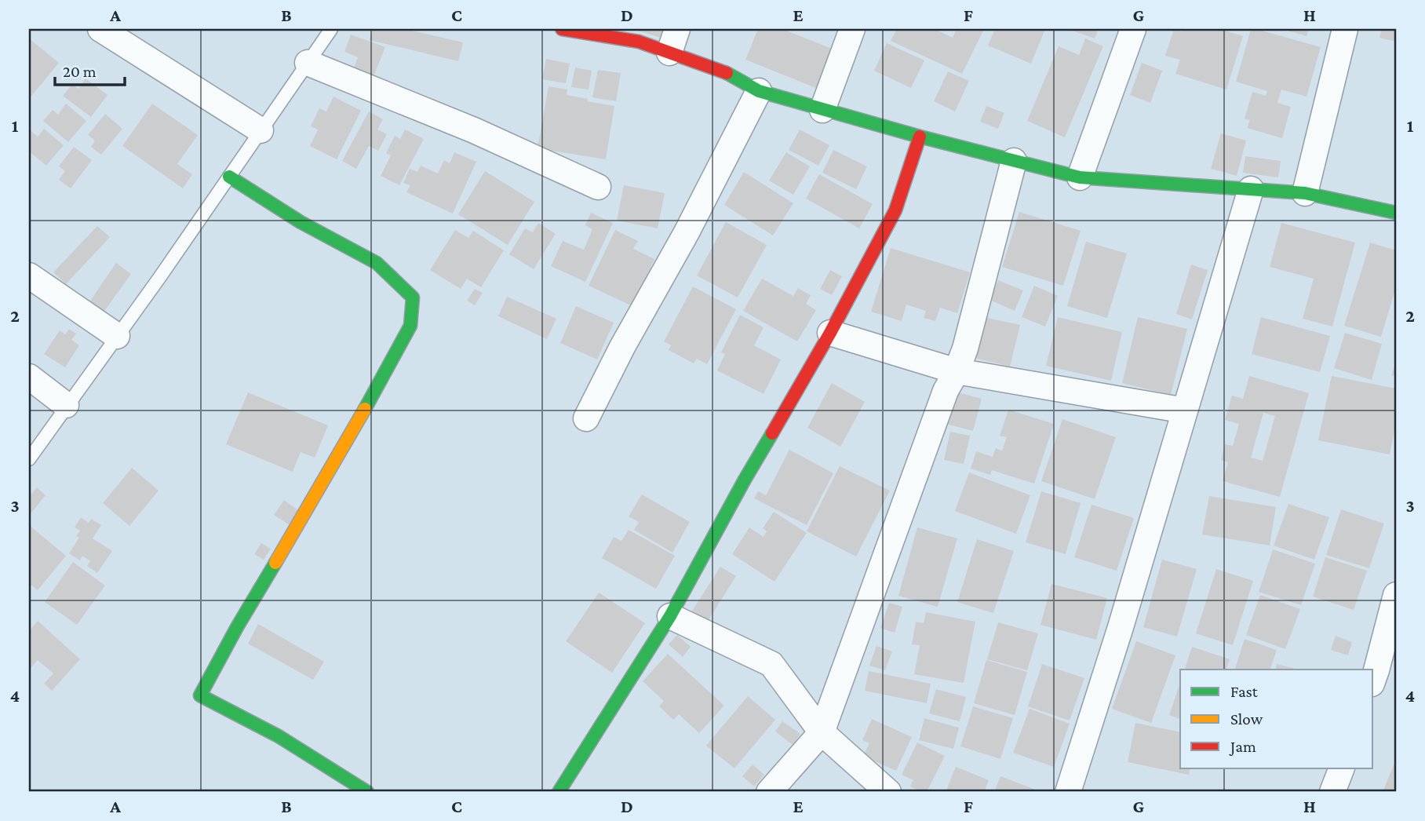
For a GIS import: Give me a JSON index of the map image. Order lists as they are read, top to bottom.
{
  "legend": ["Fast", "Slow", "Jam"],
  "scale_bar": "20 m",
  "grid": {
    "columns": [
      "A",
      "B",
      "C",
      "D",
      "E",
      "F",
      "G",
      "H"
    ],
    "rows": [
      "1",
      "2",
      "3",
      "4"
    ]
  }
}
